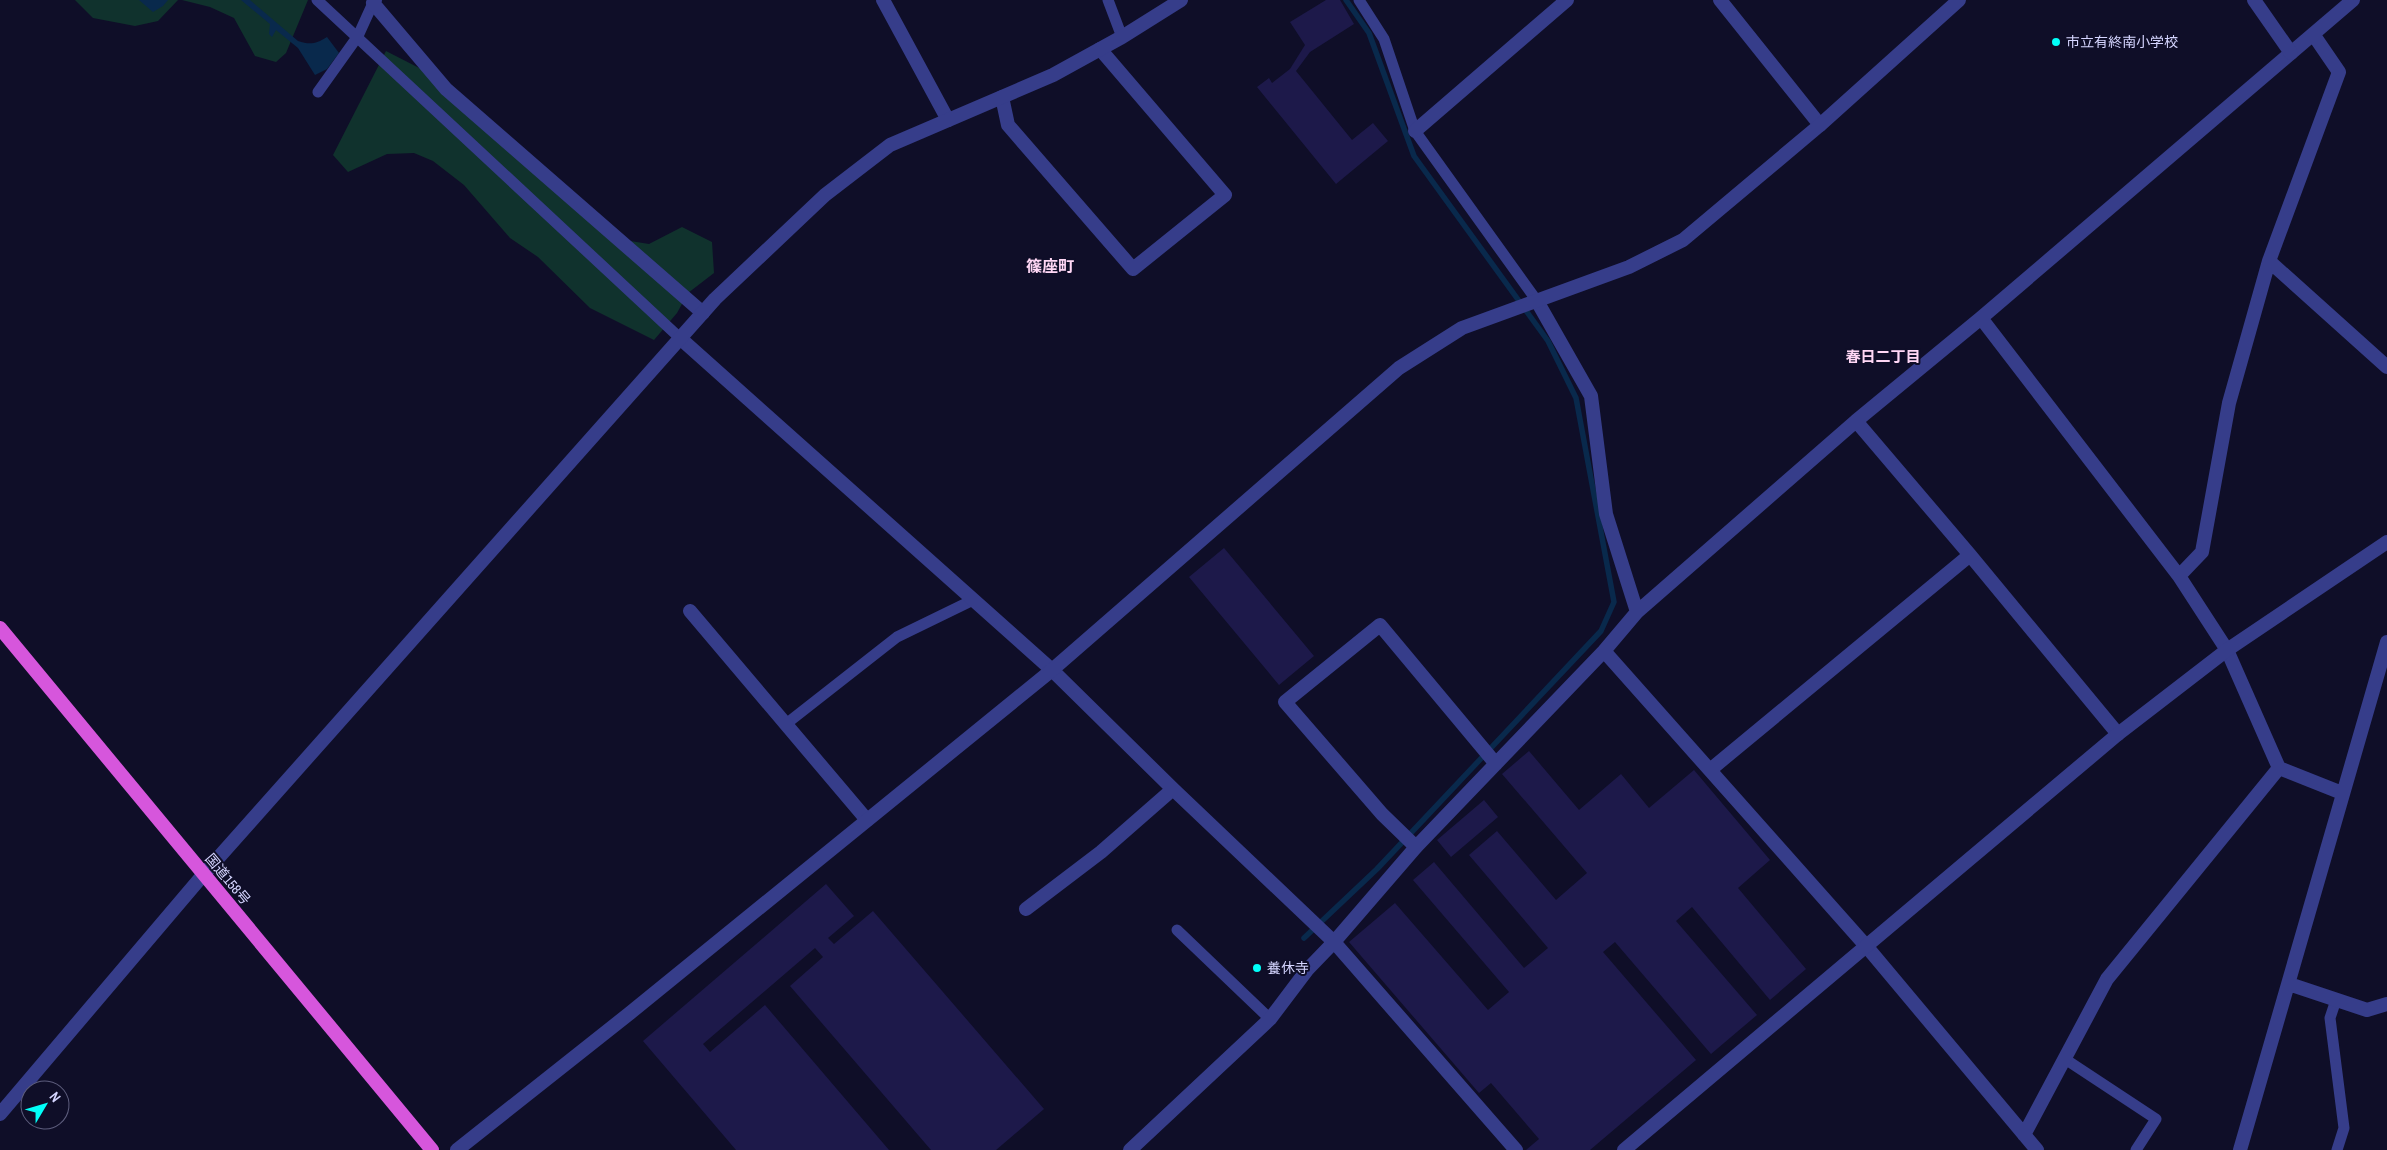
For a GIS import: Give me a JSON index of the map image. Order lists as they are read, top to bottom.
{
  "streets": {
    "highway": ["国道158号"]
  },
  "districts": ["篠座町", "春日二丁目"],
  "places": ["市立有終南小学校", "養休寺"],
  "north": "top right"
}
